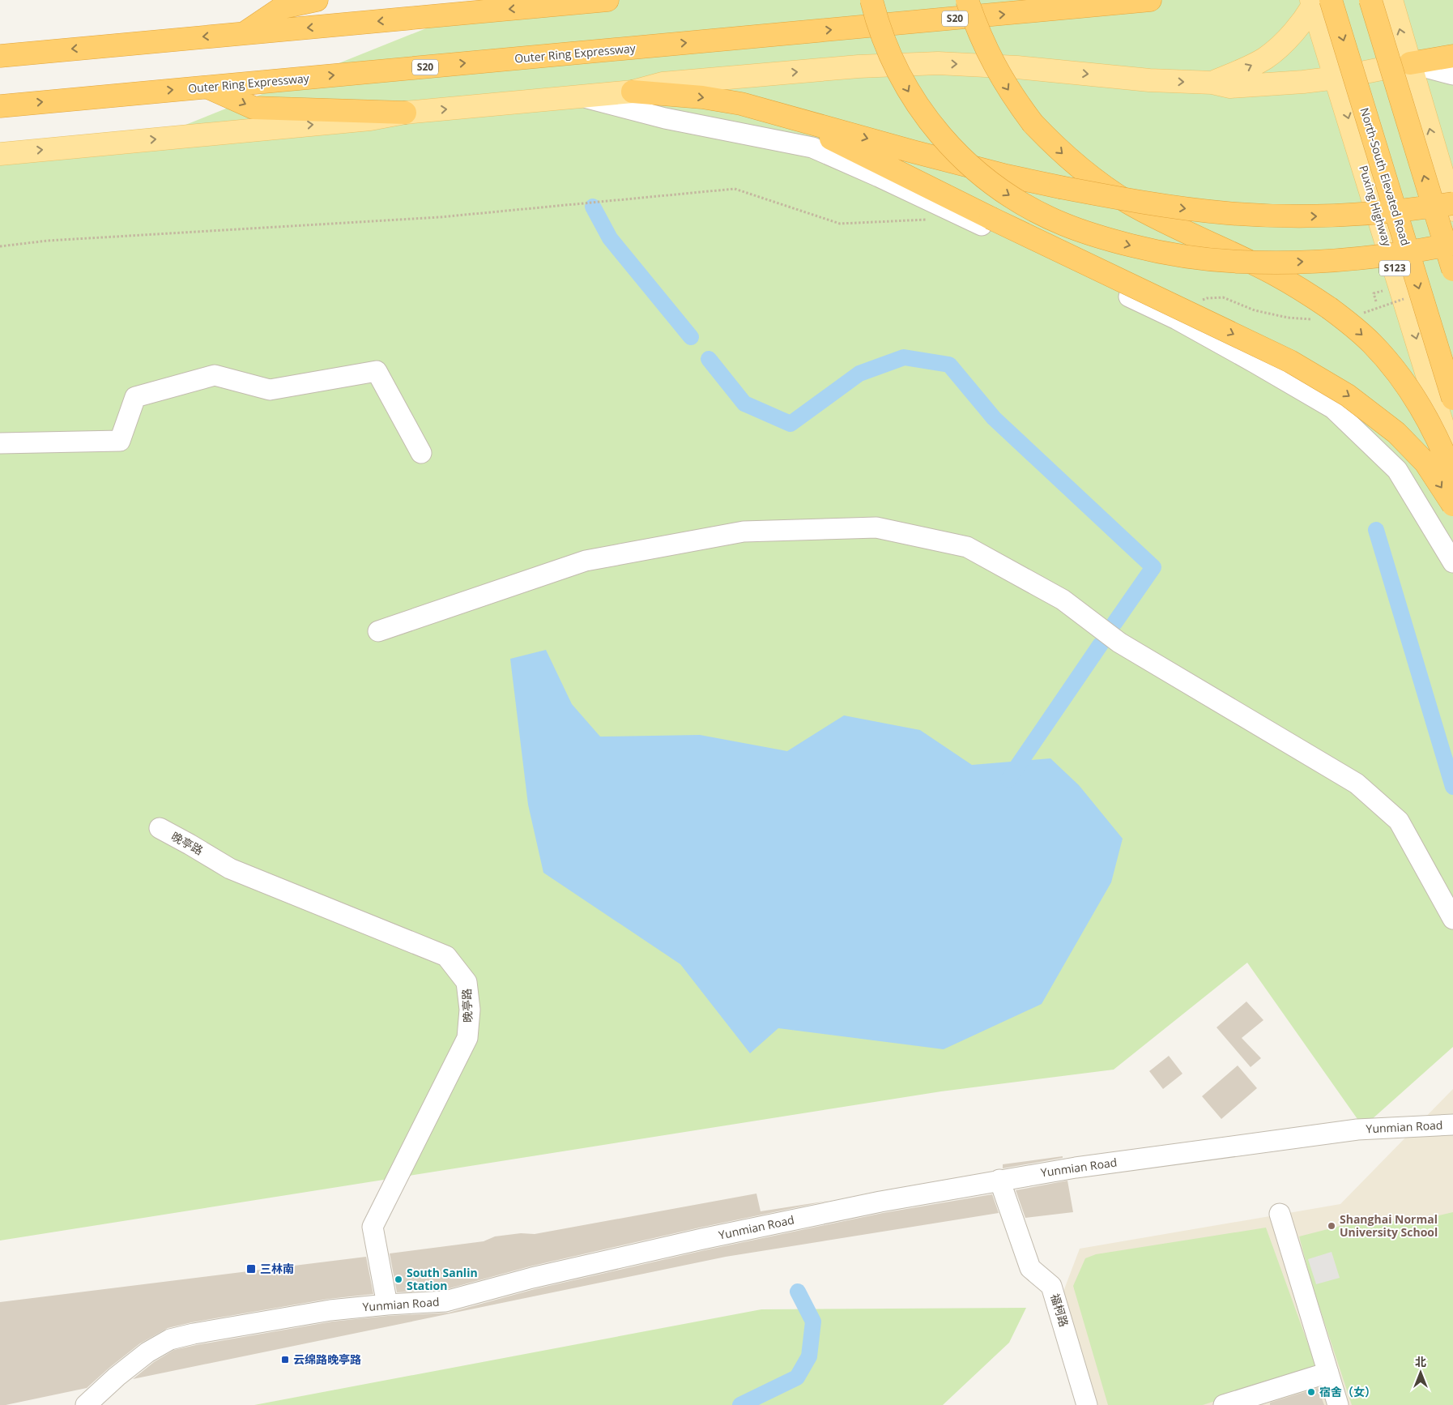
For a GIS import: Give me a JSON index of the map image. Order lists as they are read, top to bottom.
{
  "streets": {
    "highway": ["S20", "Outer Ring Expressway", "North-South Elevated Road"],
    "main road": ["Puxing Highway", "S123"],
    "street": ["晚亭路", "Yunmian Road", "福柯路"]
  },
  "crossings": [
    ["North-South Elevated Road", "Puxing Highway"],
    ["晚亭路", "Yunmian Road"],
    ["Yunmian Road", "福柯路"]
  ],
  "places": {
    "other": ["Shanghai Normal University School", "South Sanlin Station", "宿舍（女）"],
    "transit": ["三林南", "云绵路晚亭路"]
  },
  "north": "top"
}
